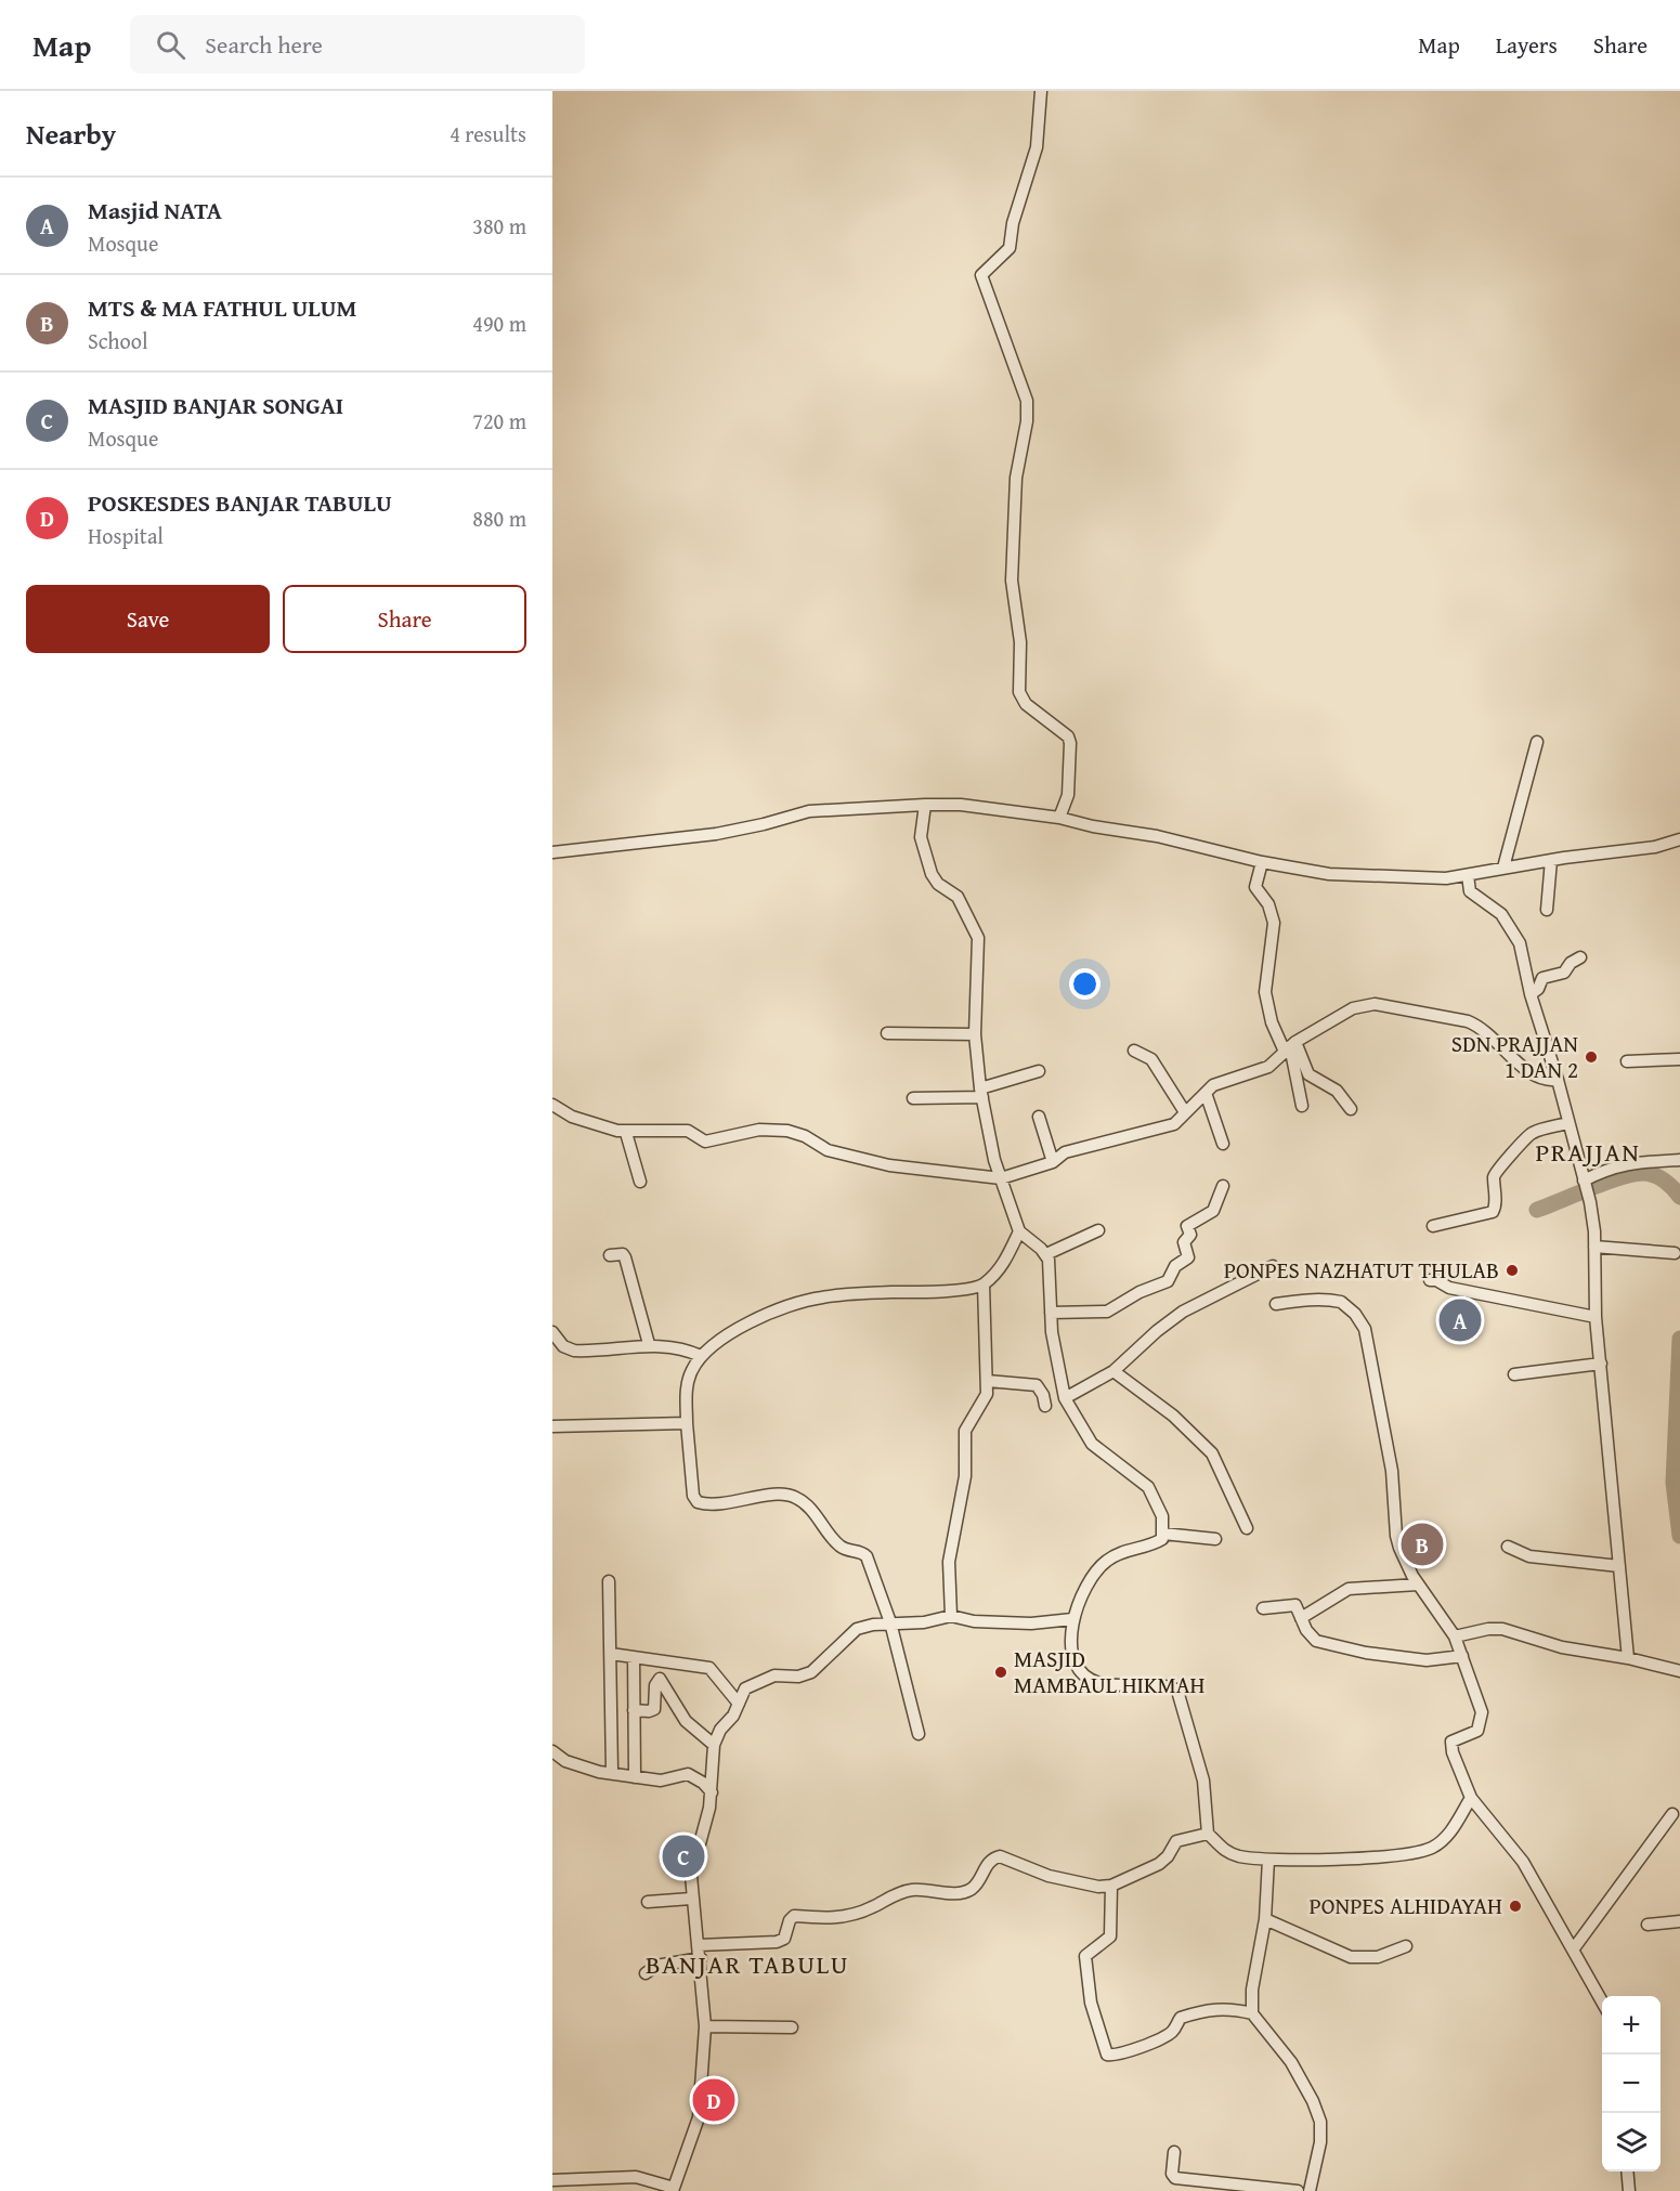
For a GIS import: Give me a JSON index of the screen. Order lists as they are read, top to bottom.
{
  "districts": ["PRAJJAN", "BANJAR TABULU"],
  "places": [
    "SDN PRAJJAN 1 DAN 2",
    "PONPES NAZHATUT THULAB",
    "MASJID MAMBAUL HIKMAH",
    "PONPES ALHIDAYAH"
  ],
  "page": {
    "header": "Map",
    "search": "Search here",
    "nav": ["Map", "Layers", "Share"],
    "heading": ["Nearby", "4 results"],
    "list": [
      {
        "mark": "A",
        "name": "Masjid NATA",
        "note": "Mosque",
        "value": "380 m"
      },
      {
        "mark": "B",
        "name": "MTS & MA FATHUL ULUM",
        "note": "School",
        "value": "490 m"
      },
      {
        "mark": "C",
        "name": "MASJID BANJAR SONGAI",
        "note": "Mosque",
        "value": "720 m"
      },
      {
        "mark": "D",
        "name": "POSKESDES BANJAR TABULU",
        "note": "Hospital",
        "value": "880 m"
      }
    ],
    "buttons": ["Save", "Share"],
    "pins": [
      "A",
      "B",
      "C",
      "D"
    ],
    "map_buttons": ["+", "−"]
  }
}
